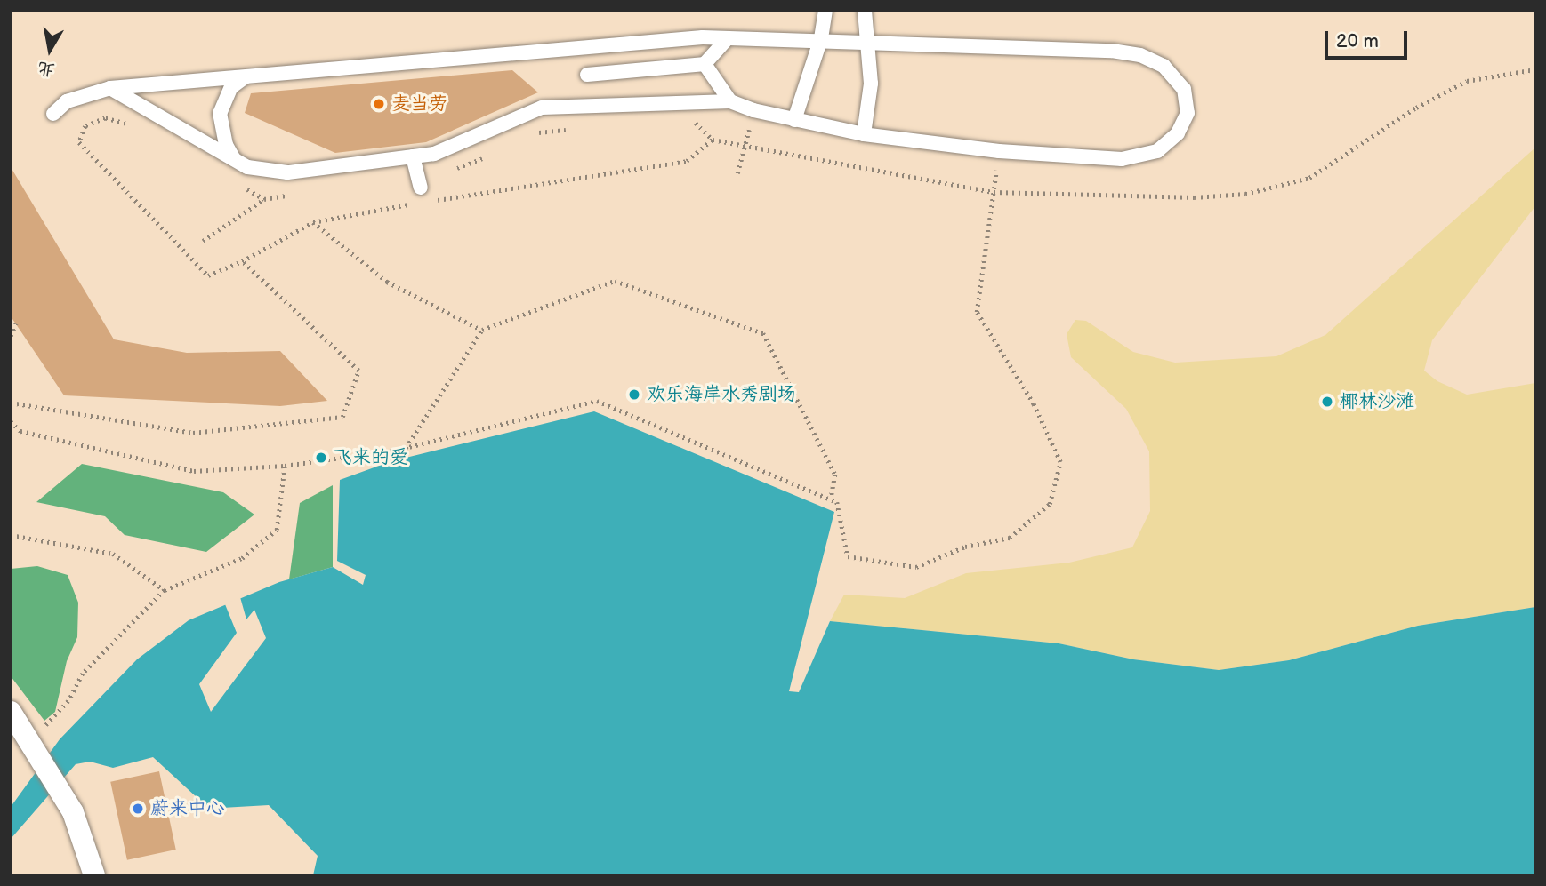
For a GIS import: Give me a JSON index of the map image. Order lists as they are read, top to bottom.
{
  "places": [
    "麦当劳",
    "欢乐海岸水秀剧场",
    "椰林沙滩",
    "飞来的爱",
    "蔚来中心"
  ],
  "scale_bar": "20 m",
  "north": "bottom"
}
